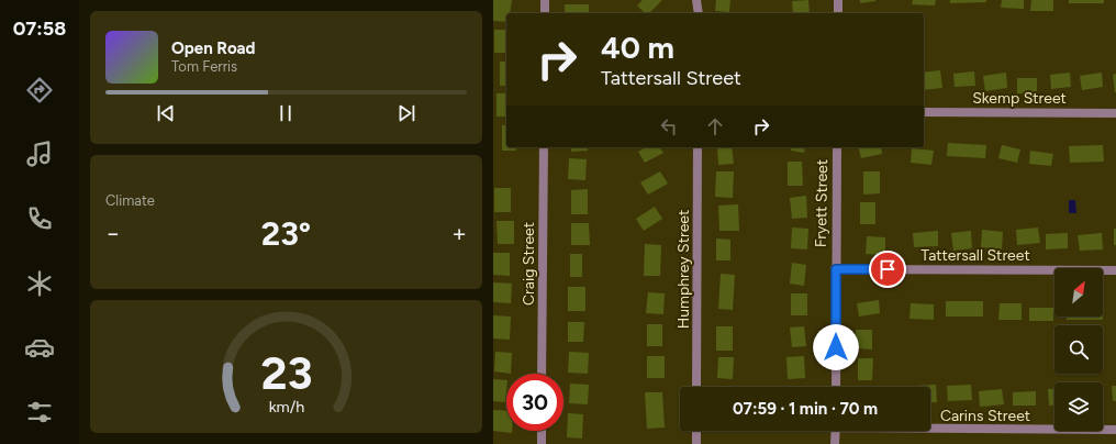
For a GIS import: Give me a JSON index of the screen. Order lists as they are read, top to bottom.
{
  "streets": {
    "street": [
      "Skemp Street",
      "Fryett Street",
      "Tattersall Street",
      "Craig Street",
      "Humphrey Street",
      "Carins Street"
    ]
  },
  "crossings": [
    ["Fryett Street", "Tattersall Street"]
  ],
  "north": "top right",
  "page": {
    "tabs": "07:58",
    "turn": ["40 m", "Tattersall Street"],
    "song": ["Open Road", "Tom Ferris"],
    "tile": "Climate",
    "heat": ["−", "23°", "+"],
    "limit": "30",
    "trip": "07:59 · 1 min · 70 m",
    "gauge": ["23", "km/h"]
  }
}
